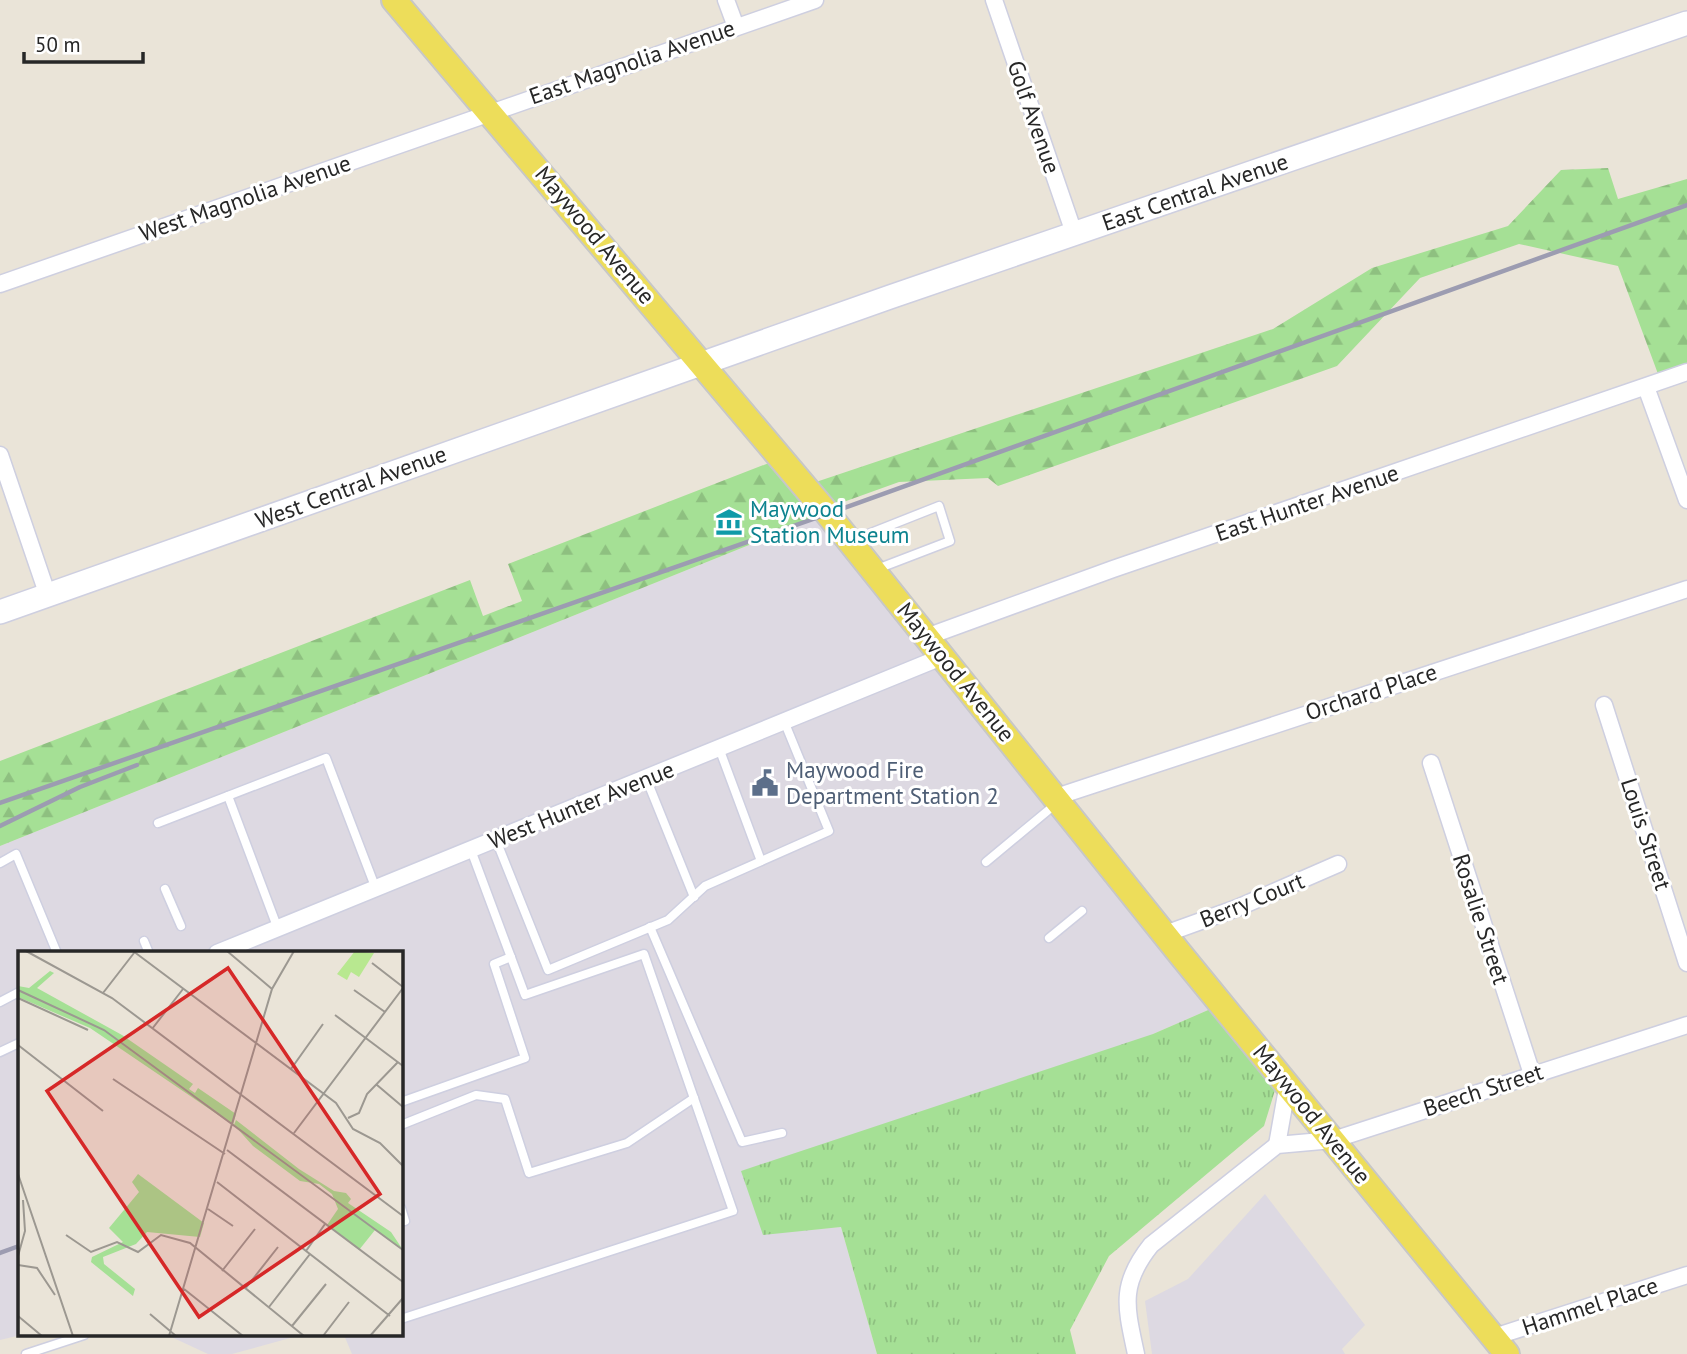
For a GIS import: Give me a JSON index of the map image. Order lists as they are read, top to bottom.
{
  "streets": {
    "main road": ["Maywood Avenue"],
    "street": [
      "East Magnolia Avenue",
      "Golf Avenue",
      "East Central Avenue",
      "West Magnolia Avenue",
      "West Central Avenue",
      "East Hunter Avenue",
      "Orchard Place",
      "West Hunter Avenue",
      "Louis Street",
      "Berry Court",
      "Rosalie Street",
      "Beech Street",
      "Hammel Place"
    ]
  },
  "crossings": [
    ["East Magnolia Avenue", "West Magnolia Avenue"],
    ["East Magnolia Avenue", "Maywood Avenue"],
    ["Golf Avenue", "East Central Avenue"],
    ["East Central Avenue", "Maywood Avenue"],
    ["East Central Avenue", "West Central Avenue"],
    ["West Magnolia Avenue", "Maywood Avenue"],
    ["Maywood Avenue", "West Central Avenue"],
    ["Maywood Avenue", "East Hunter Avenue"],
    ["Maywood Avenue", "Orchard Place"],
    ["Maywood Avenue", "West Hunter Avenue"],
    ["Maywood Avenue", "Berry Court"],
    ["Maywood Avenue", "Beech Street"],
    ["Maywood Avenue", "Hammel Place"],
    ["Rosalie Street", "Beech Street"]
  ],
  "places": {
    "museum": ["Maywood Station Museum"],
    "public building": ["Maywood Fire Department Station 2"]
  },
  "scale_bar": "50 m"
}
